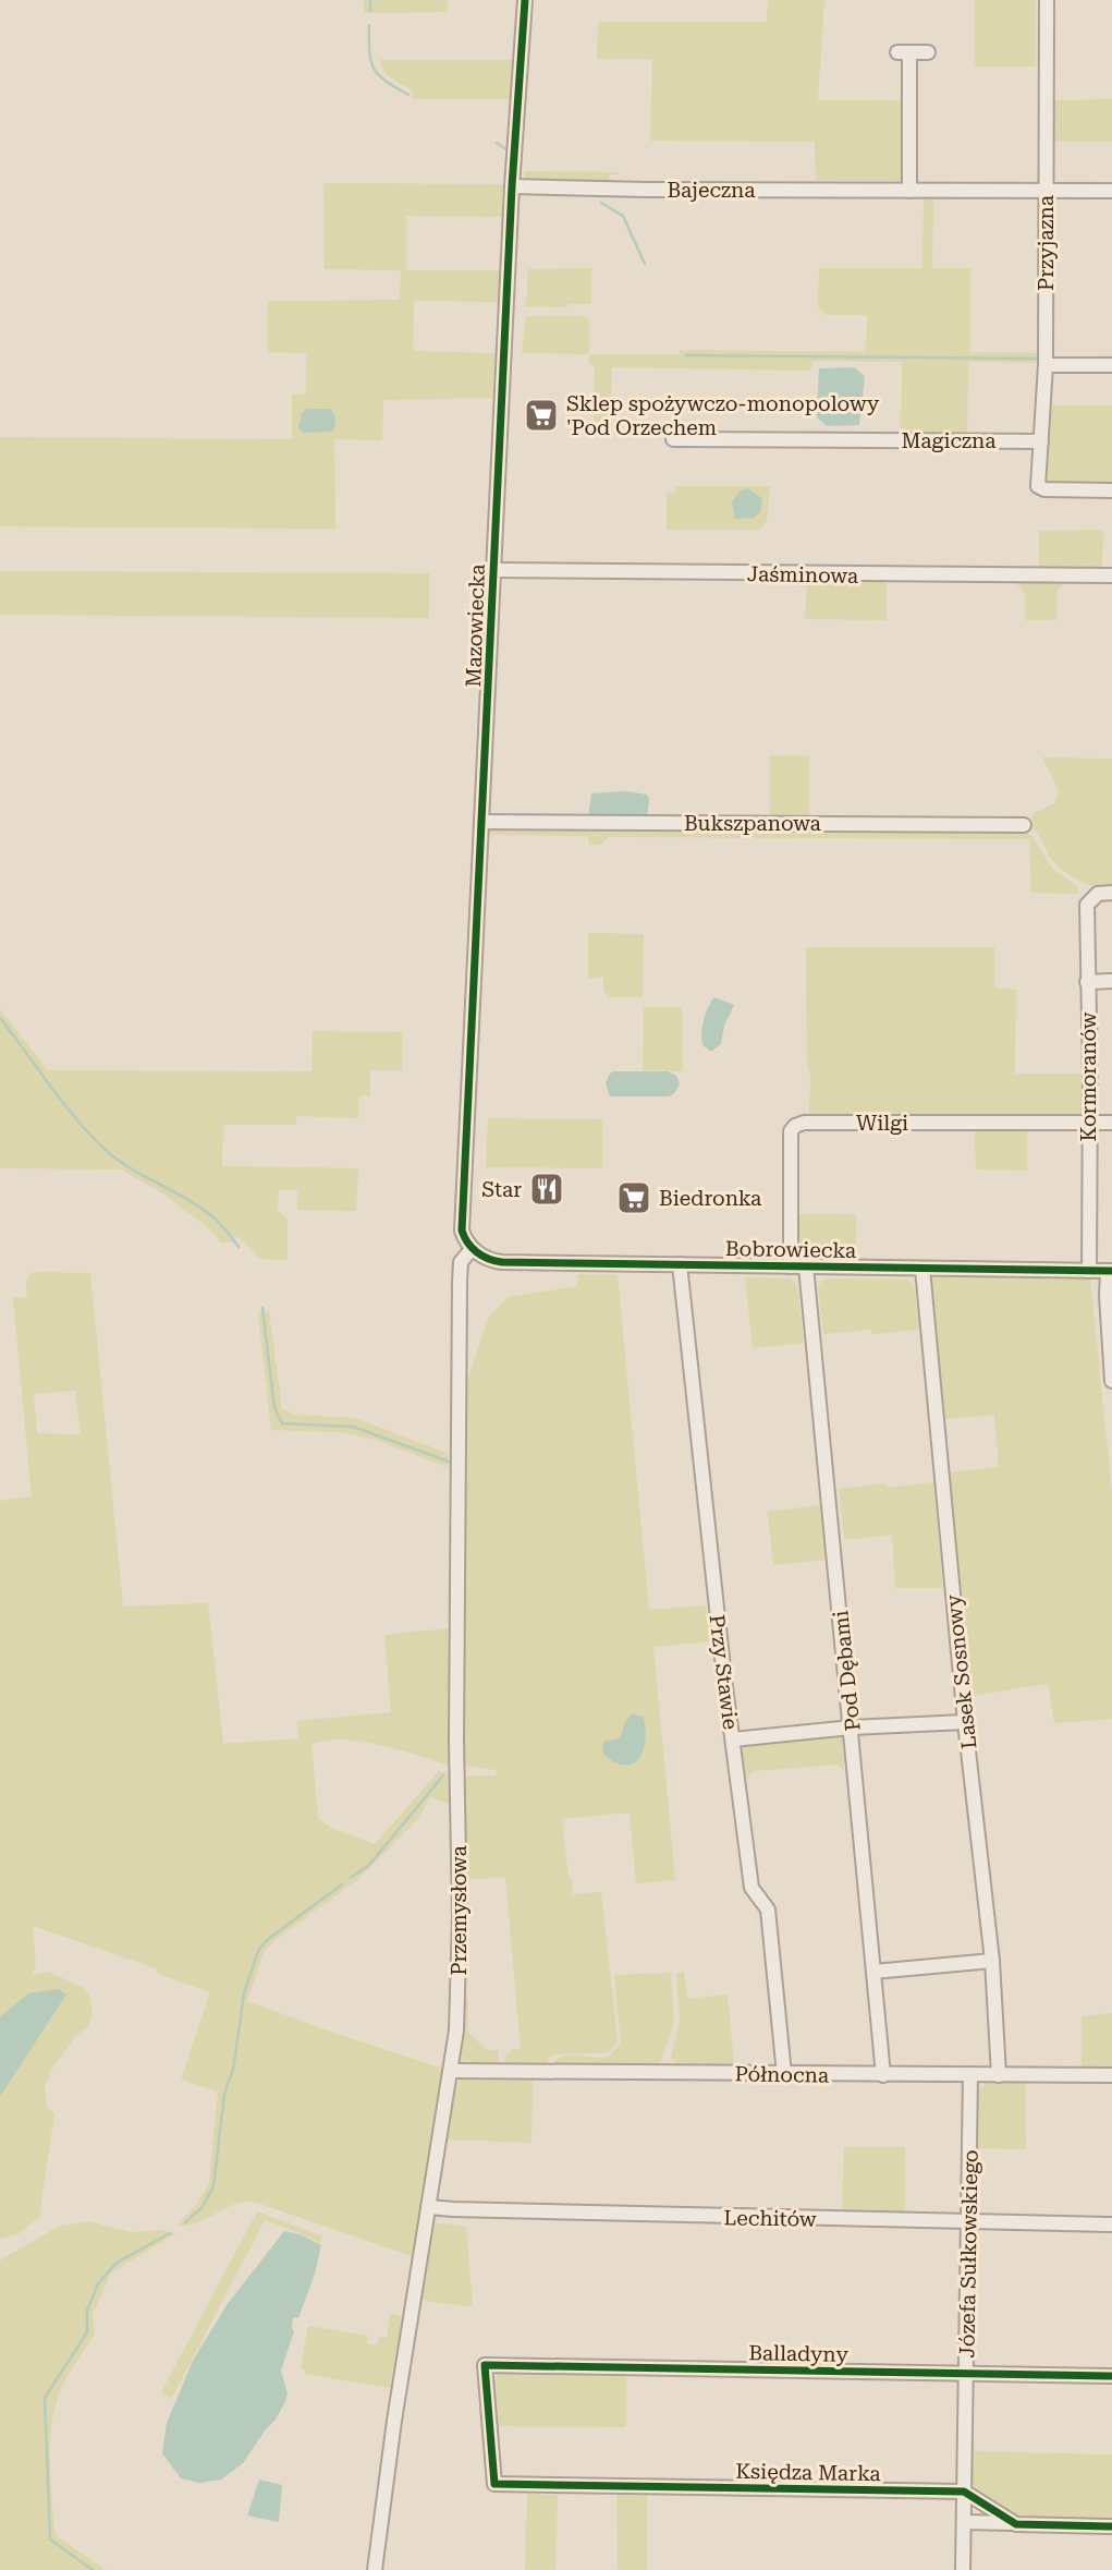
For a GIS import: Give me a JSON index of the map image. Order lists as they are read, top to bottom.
{
  "streets": {
    "street": [
      "Bajeczna",
      "Przyjazna",
      "Magiczna",
      "Jaśminowa",
      "Mazowiecka",
      "Bukszpanowa",
      "Kormoranów",
      "Wilgi",
      "Bobrowiecka",
      "Pod Dębami",
      "Przy Stawie",
      "Lasek Sosnowy",
      "Przemysłowa",
      "Północna",
      "Lechitów",
      "Józefa Sułkowskiego",
      "Balladyny",
      "Księdza Marka"
    ]
  },
  "crossings": [
    ["Bajeczna", "Przyjazna"],
    ["Bajeczna", "Mazowiecka"],
    ["Przyjazna", "Magiczna"],
    ["Jaśminowa", "Mazowiecka"],
    ["Mazowiecka", "Bukszpanowa"],
    ["Mazowiecka", "Bobrowiecka"],
    ["Mazowiecka", "Przemysłowa"],
    ["Kormoranów", "Wilgi"],
    ["Kormoranów", "Bobrowiecka"],
    ["Wilgi", "Bobrowiecka"],
    ["Bobrowiecka", "Pod Dębami"],
    ["Bobrowiecka", "Przy Stawie"],
    ["Bobrowiecka", "Lasek Sosnowy"],
    ["Bobrowiecka", "Przemysłowa"],
    ["Pod Dębami", "Północna"],
    ["Przy Stawie", "Północna"],
    ["Lasek Sosnowy", "Północna"],
    ["Przemysłowa", "Północna"],
    ["Przemysłowa", "Lechitów"],
    ["Północna", "Józefa Sułkowskiego"],
    ["Lechitów", "Józefa Sułkowskiego"],
    ["Józefa Sułkowskiego", "Balladyny"],
    ["Józefa Sułkowskiego", "Księdza Marka"],
    ["Balladyny", "Księdza Marka"]
  ],
  "places": {
    "supermarket": ["Sklep spożywczo-monopolowy 'Pod Orzechem", "Biedronka"],
    "restaurant": ["Star"]
  }
}
